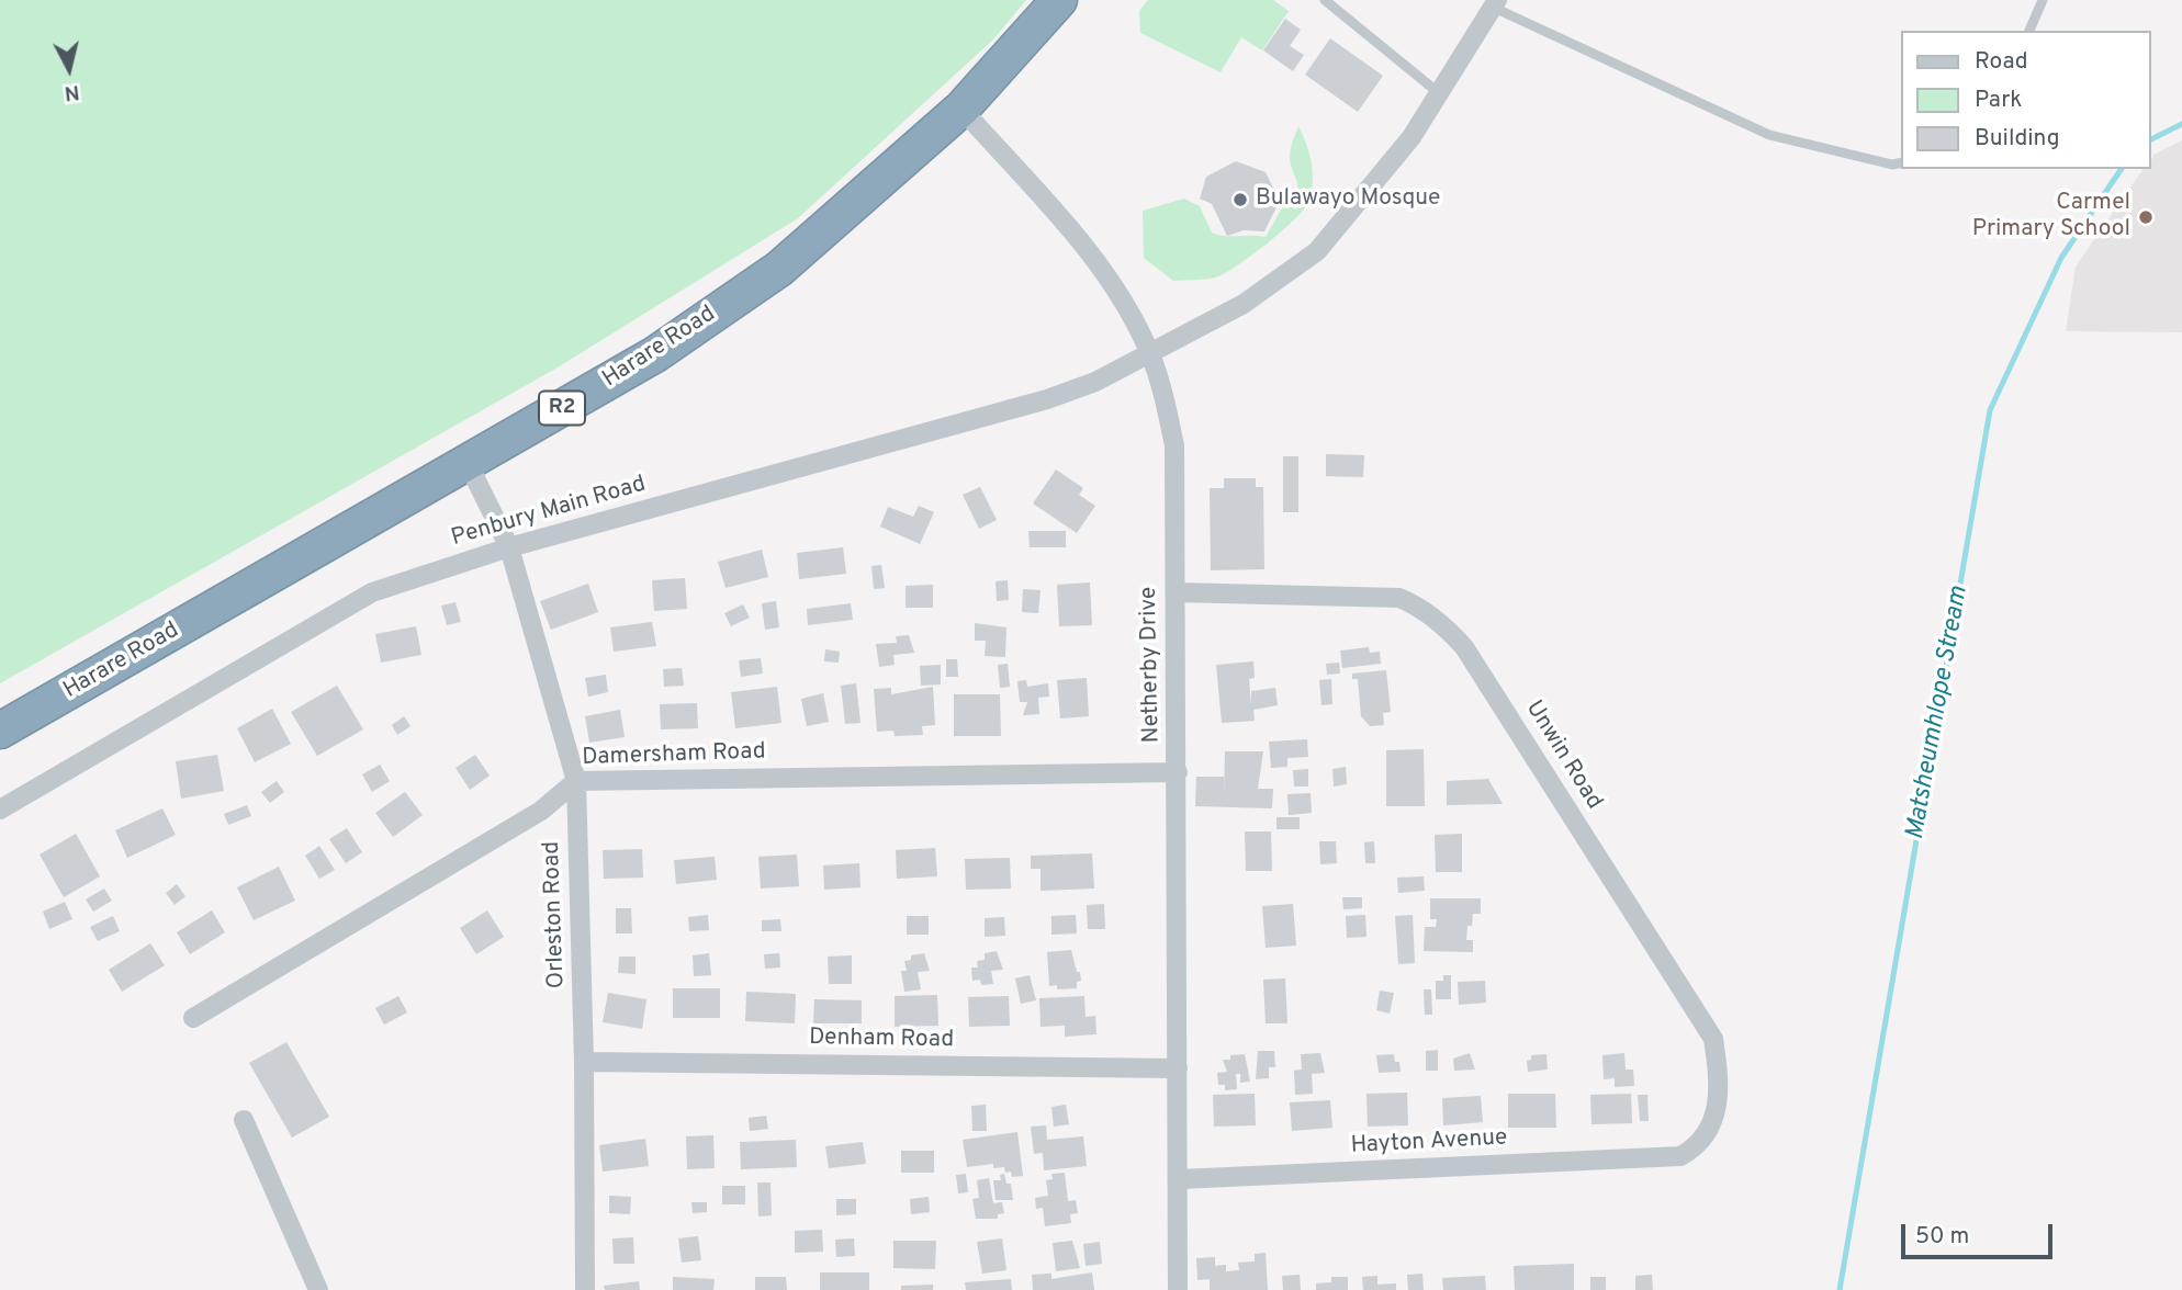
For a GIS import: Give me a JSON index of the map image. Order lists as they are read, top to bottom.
{
  "streets": {
    "highway": ["Harare Road", "R2"],
    "street": [
      "Penbury Main Road",
      "Netherby Drive",
      "Damersham Road",
      "Unwin Road",
      "Orleston Road",
      "Denham Road",
      "Hayton Avenue"
    ]
  },
  "crossings": [
    ["Harare Road", "Netherby Drive"],
    ["Harare Road", "Orleston Road"],
    ["Penbury Main Road", "Netherby Drive"],
    ["Penbury Main Road", "Orleston Road"],
    ["Netherby Drive", "Damersham Road"],
    ["Netherby Drive", "Unwin Road"],
    ["Netherby Drive", "Denham Road"],
    ["Netherby Drive", "Hayton Avenue"],
    ["Damersham Road", "Orleston Road"],
    ["Unwin Road", "Hayton Avenue"],
    ["Orleston Road", "Denham Road"]
  ],
  "water": ["Matsheumhlope Stream"],
  "places": ["Bulawayo Mosque", "Carmel Primary School"],
  "legend": ["Road", "Park", "Building"],
  "scale_bar": "50 m",
  "north": "bottom"
}
